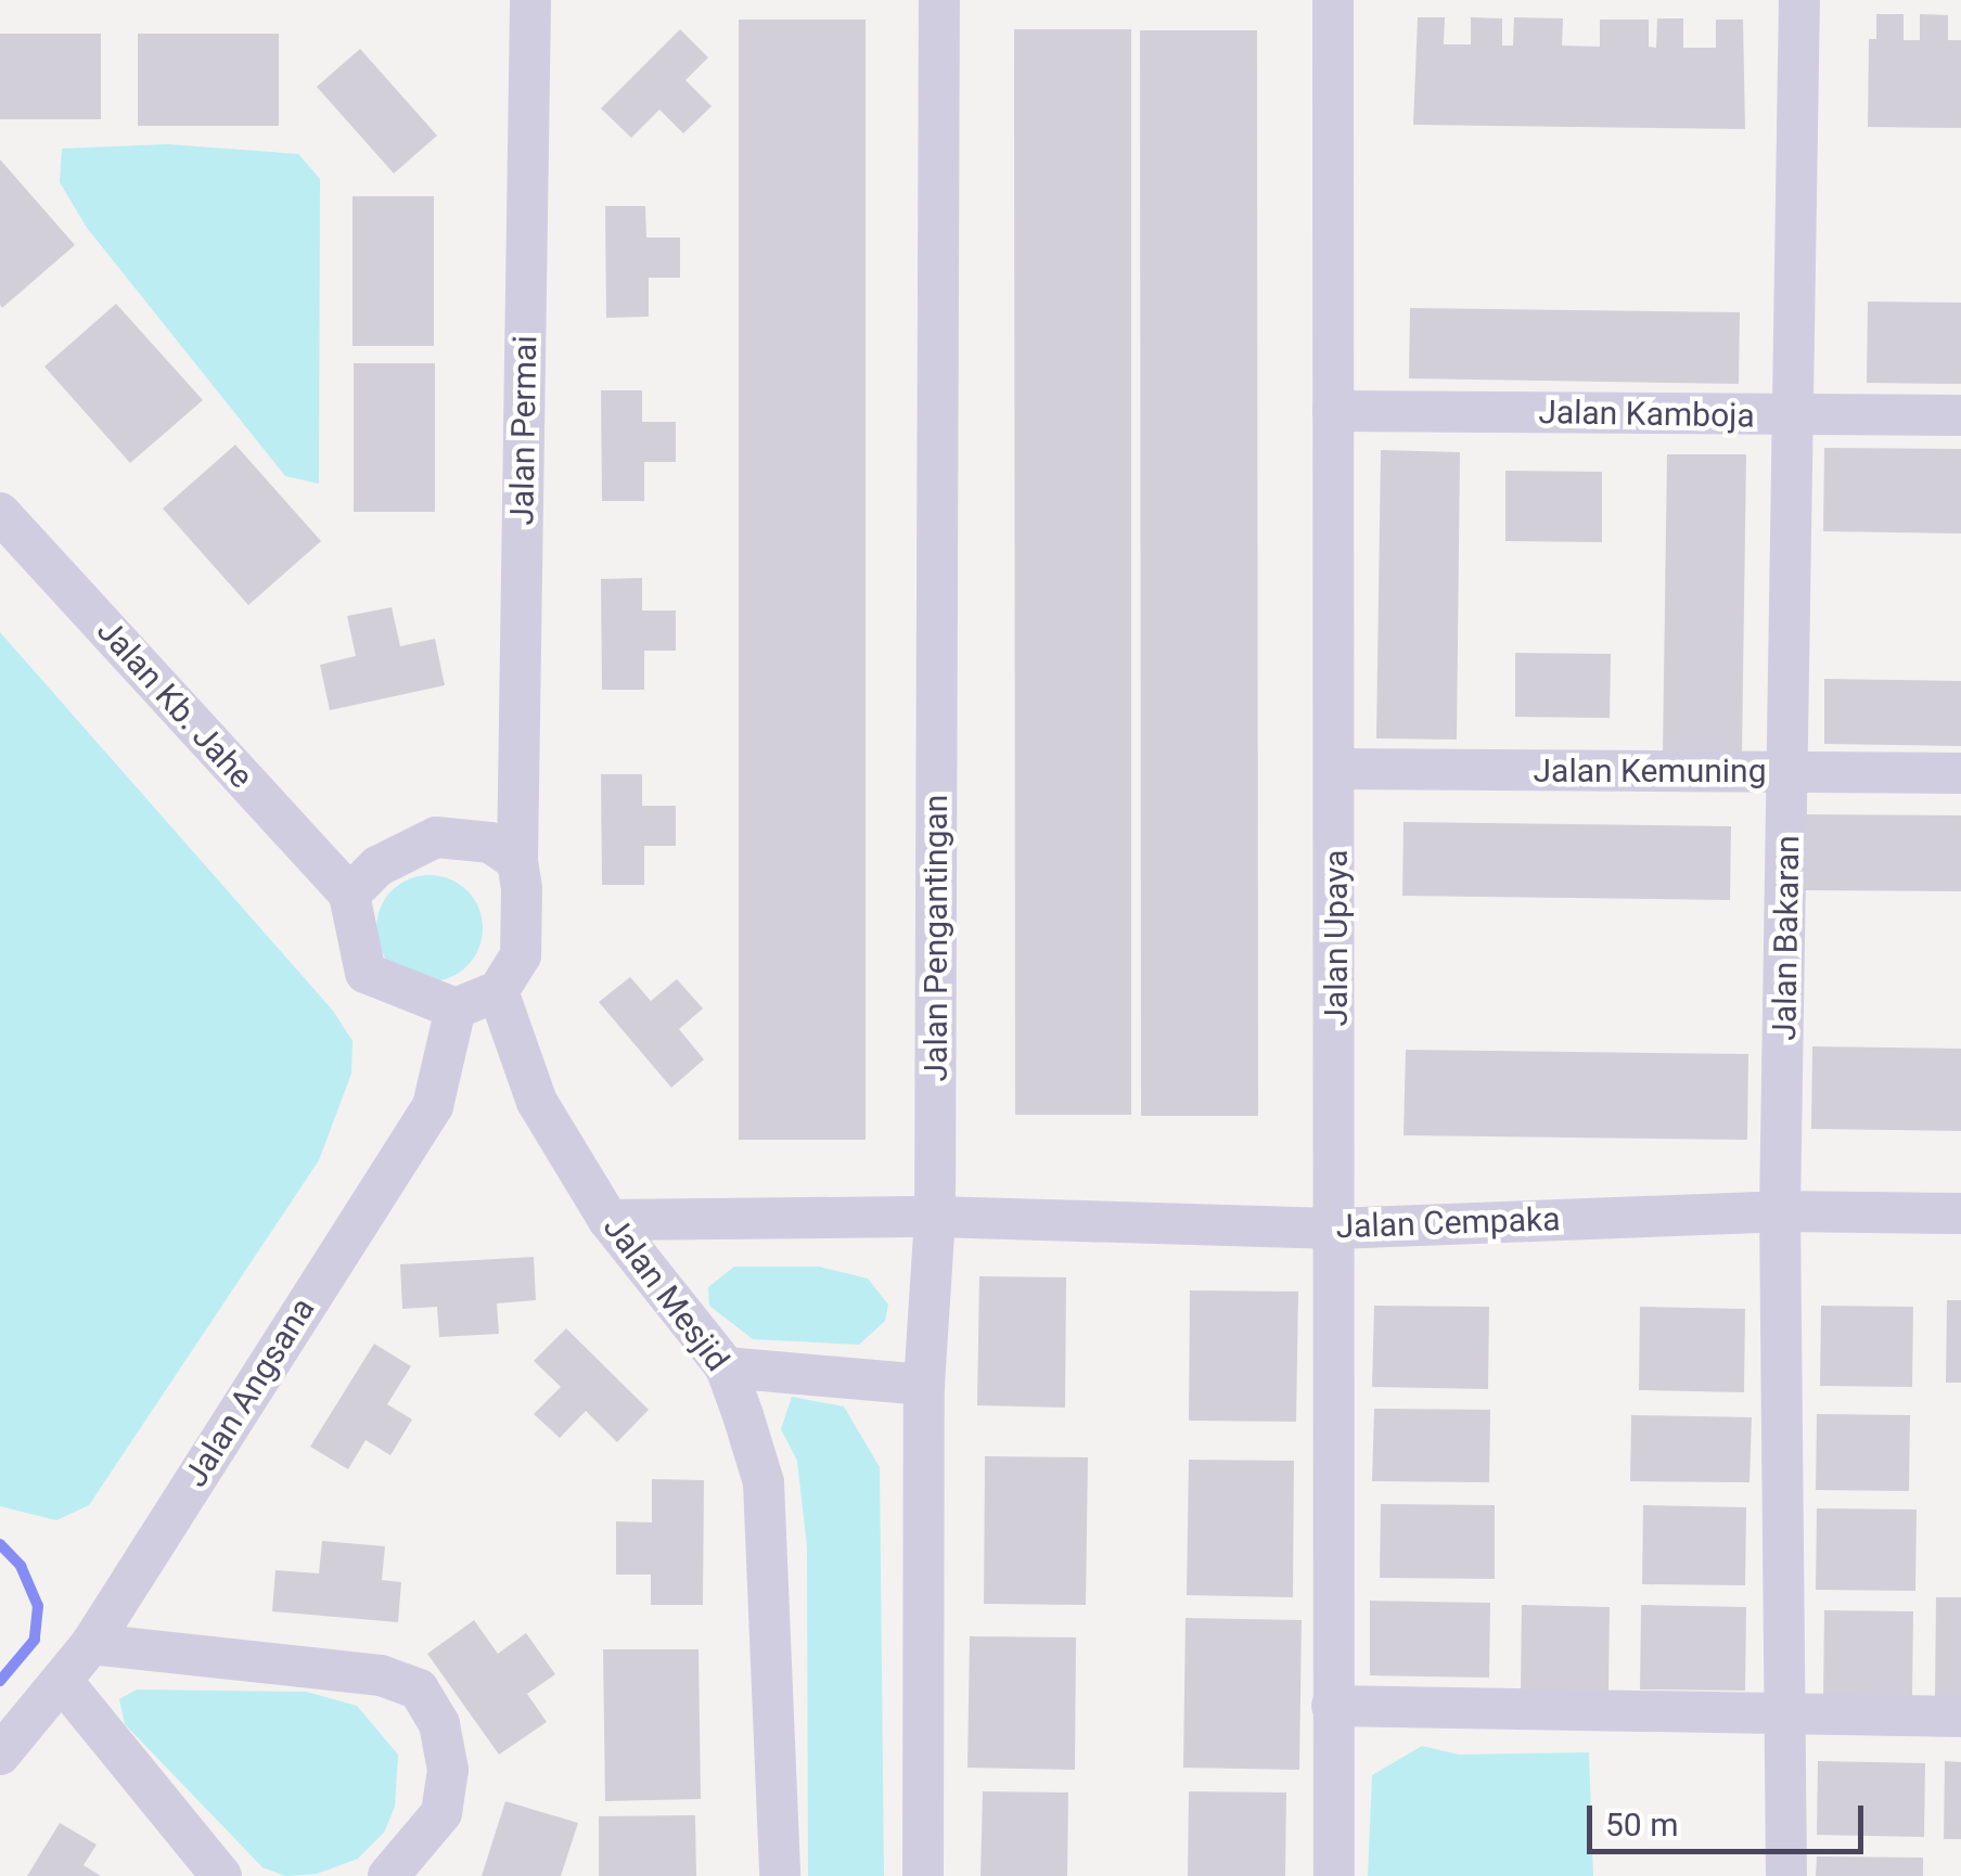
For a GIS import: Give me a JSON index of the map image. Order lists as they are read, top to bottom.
{
  "streets": {
    "street": [
      "Jalan Kamboja",
      "Jalan Permai",
      "Jalan Kb. Jahe",
      "Jalan Kemuning",
      "Jalan Pengantingan",
      "Jalan Upaya",
      "Jalan Bakaran",
      "Jalan Cempaka",
      "Jalan Mesjid",
      "Jalan Angsana"
    ]
  },
  "crossings": [
    ["Jalan Kamboja", "Jalan Upaya"],
    ["Jalan Kamboja", "Jalan Bakaran"],
    ["Jalan Permai", "Jalan Kb. Jahe"],
    ["Jalan Permai", "Jalan Mesjid"],
    ["Jalan Permai", "Jalan Angsana"],
    ["Jalan Kb. Jahe", "Jalan Mesjid"],
    ["Jalan Kb. Jahe", "Jalan Angsana"],
    ["Jalan Kemuning", "Jalan Upaya"],
    ["Jalan Kemuning", "Jalan Bakaran"],
    ["Jalan Pengantingan", "Jalan Cempaka"],
    ["Jalan Upaya", "Jalan Cempaka"],
    ["Jalan Bakaran", "Jalan Cempaka"],
    ["Jalan Cempaka", "Jalan Mesjid"],
    ["Jalan Mesjid", "Jalan Angsana"]
  ],
  "scale_bar": "50 m"
}
